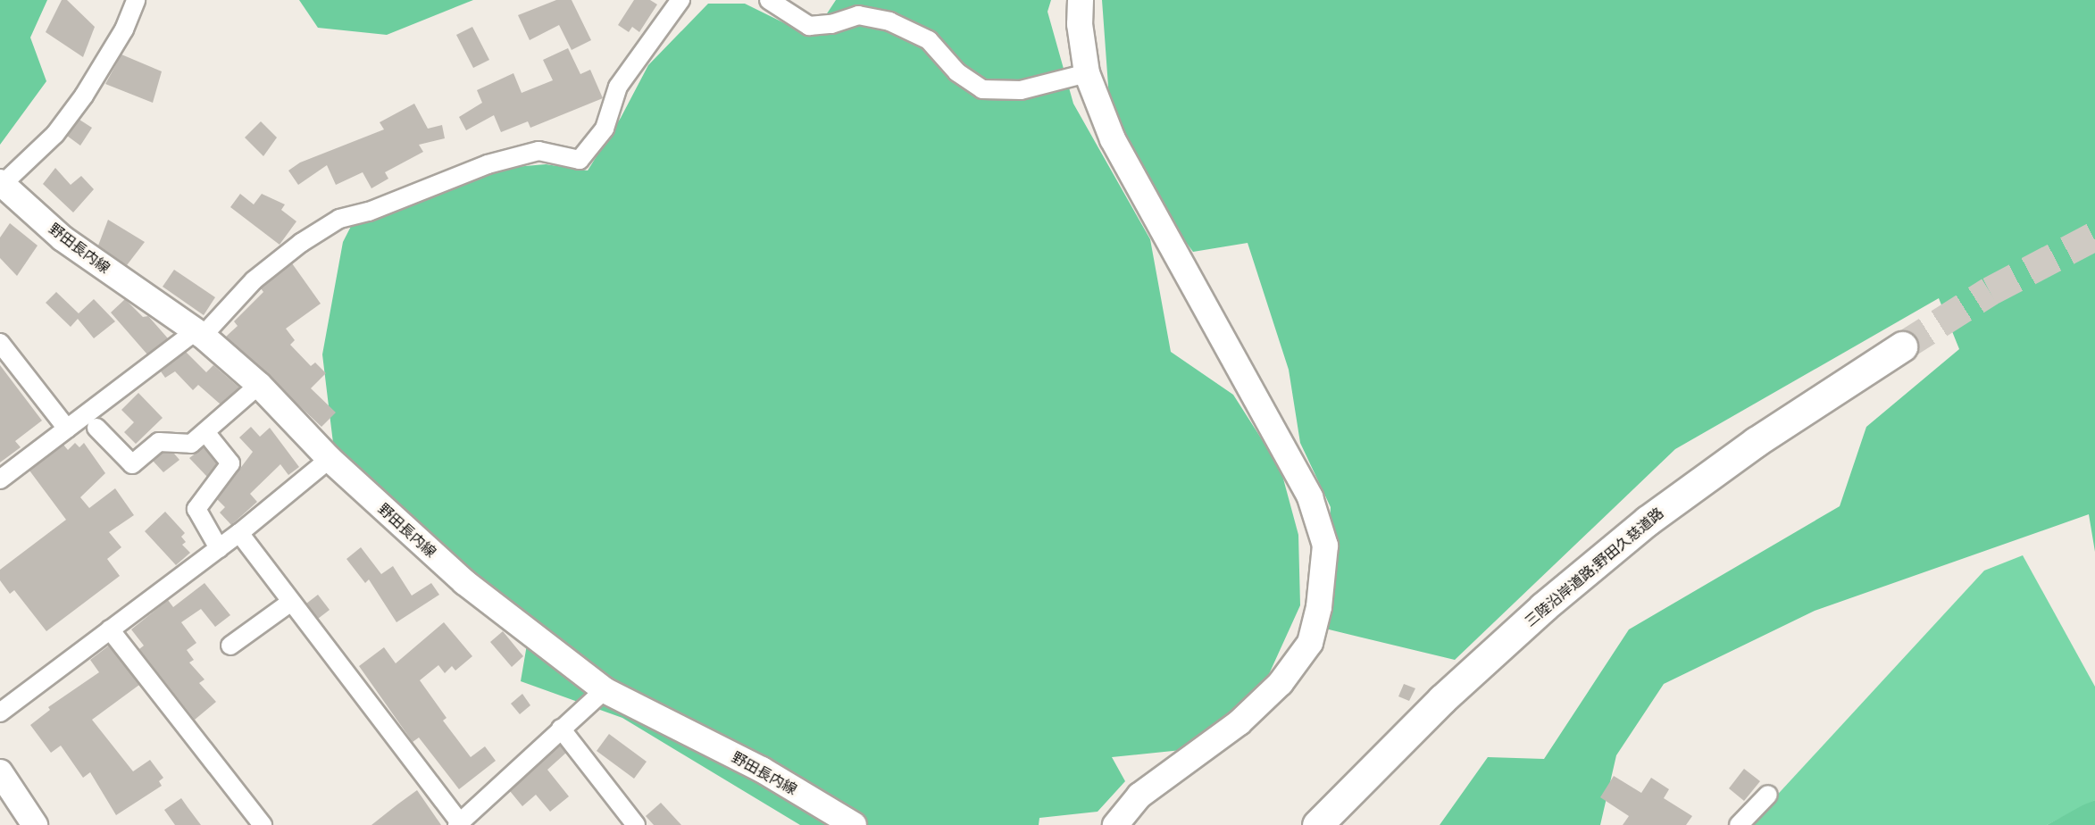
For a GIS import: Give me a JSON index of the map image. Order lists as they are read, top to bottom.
{
  "streets": {
    "highway": ["三陸沿岸道路;野田久慈道路"],
    "main road": ["野田長内線"]
  }
}
